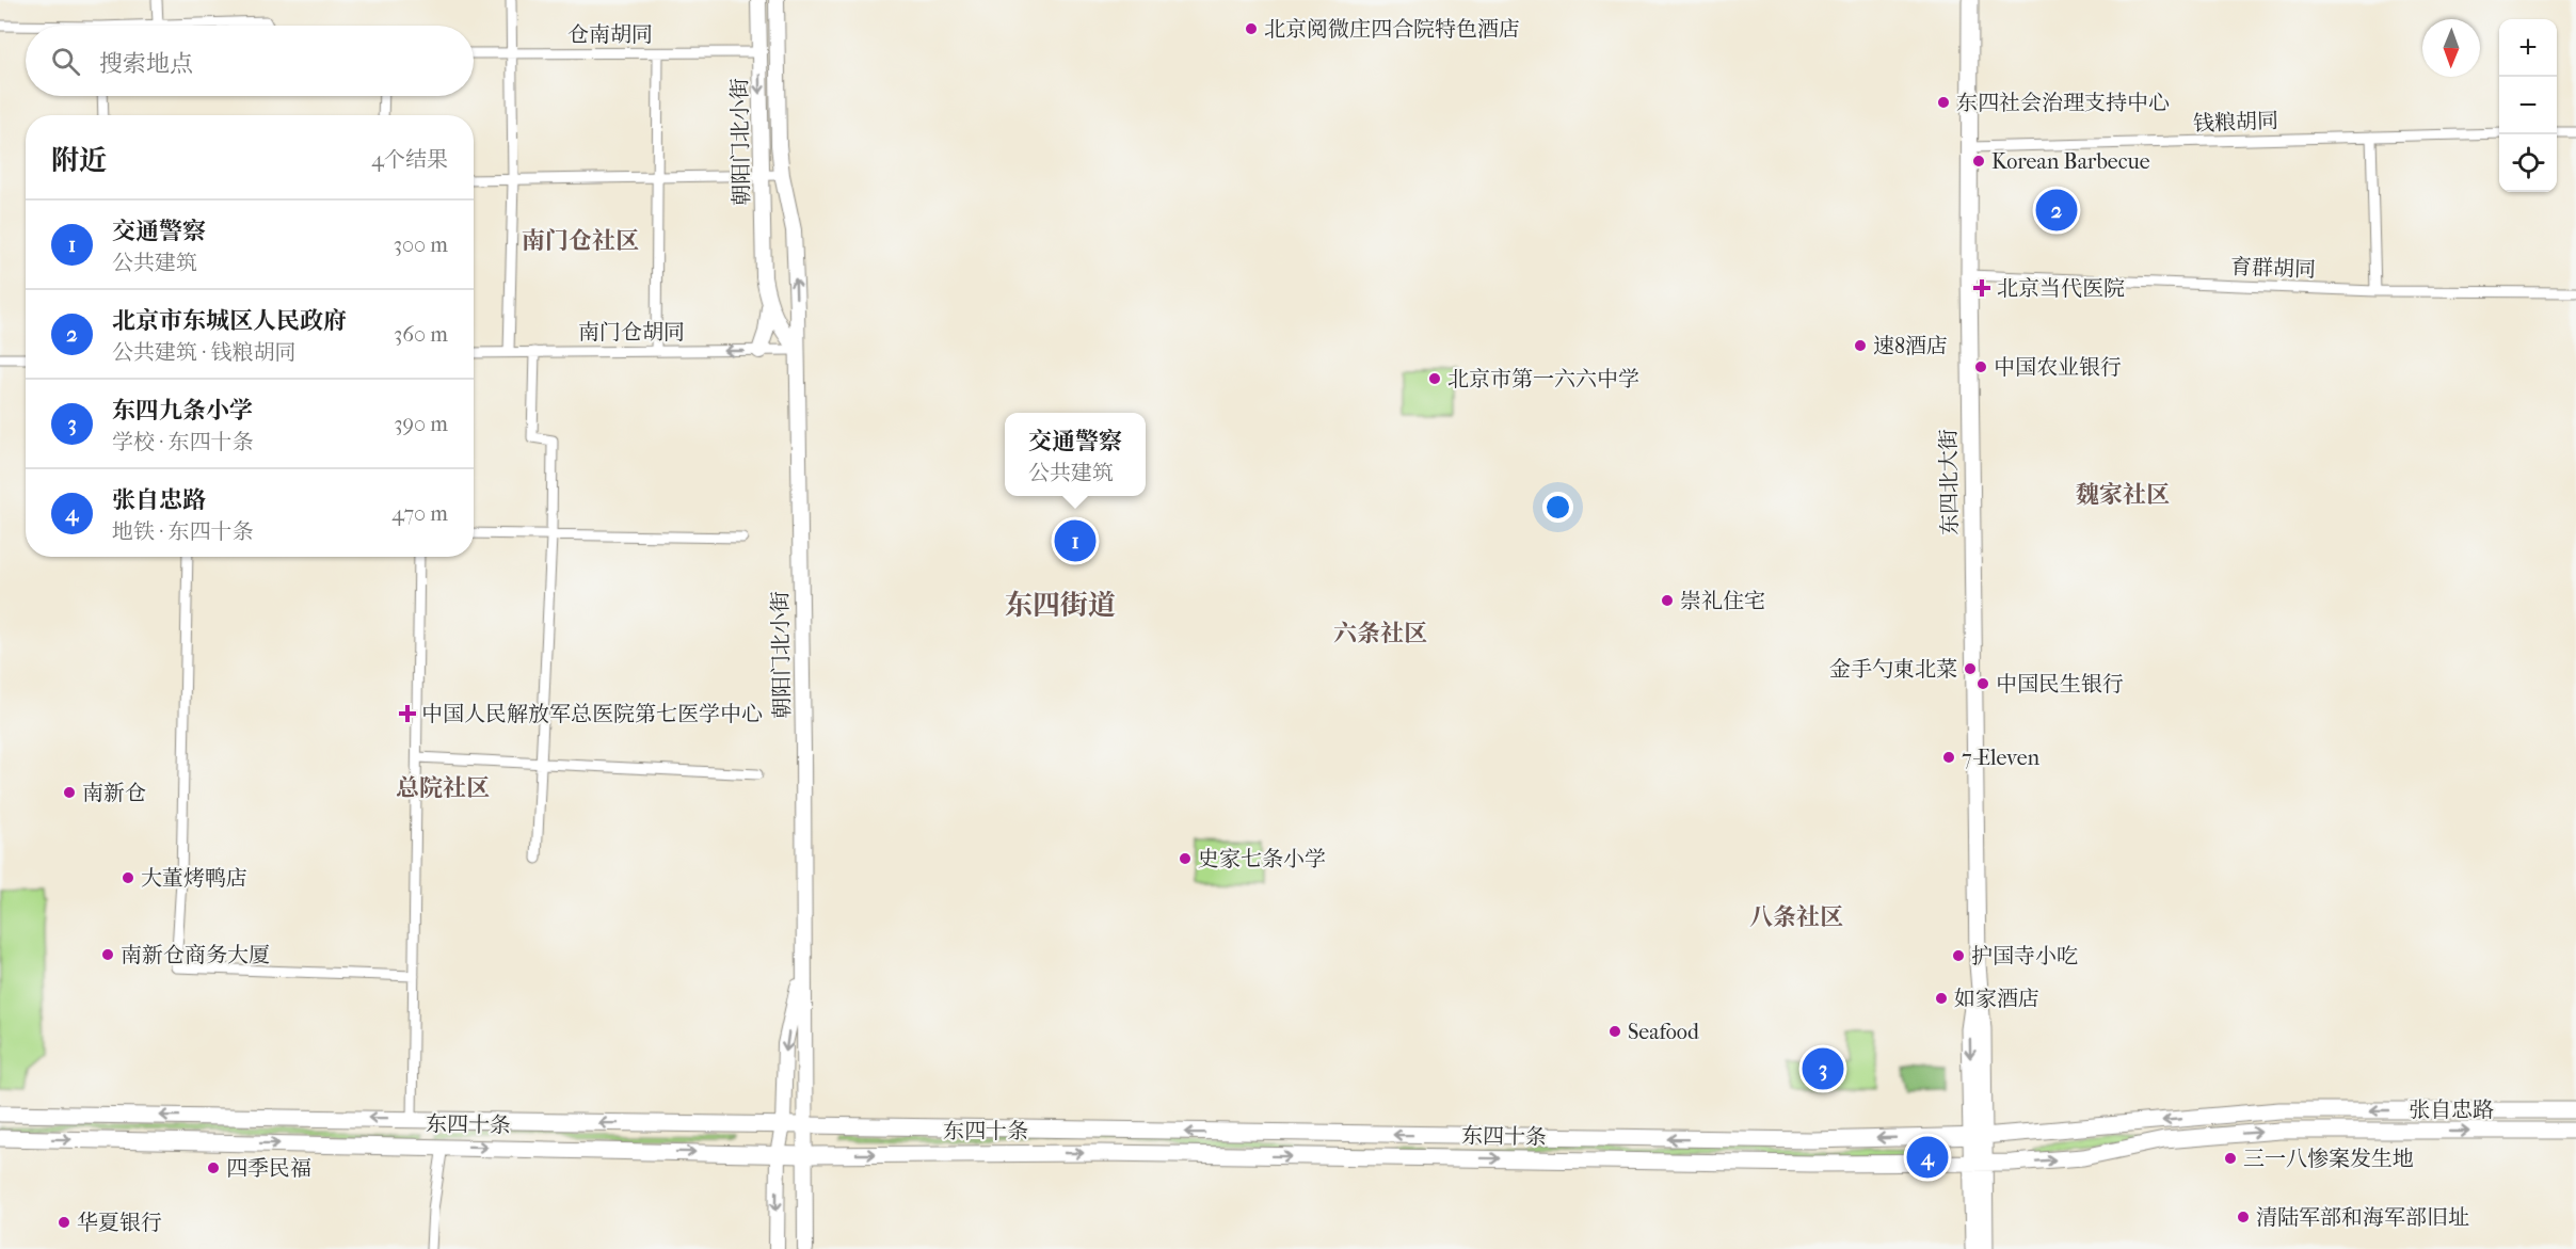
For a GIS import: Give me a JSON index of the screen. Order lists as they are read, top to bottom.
{
  "streets": {
    "main road": [
      "朝阳门北小街",
      "东四北大街",
      "张自忠路",
      "东四十条"
    ],
    "street": [
      "仓南胡同",
      "钱粮胡同",
      "育群胡同",
      "南门仓胡同"
    ]
  },
  "crossings": [
    ["仓南胡同", "朝阳门北小街"],
    ["钱粮胡同", "东四北大街"],
    ["朝阳门北小街", "南门仓胡同"],
    ["朝阳门北小街", "东四十条"],
    ["育群胡同", "东四北大街"],
    ["东四北大街", "张自忠路"],
    ["东四北大街", "东四十条"],
    ["张自忠路", "东四十条"]
  ],
  "districts": [
    "南门仓社区",
    "魏家社区",
    "东四街道",
    "六条社区",
    "总院社区",
    "八条社区"
  ],
  "places": {
    "other": [
      "北京阅微庄四合院特色酒店",
      "东四社会治理支持中心",
      "Korean Barbecue",
      "速8酒店",
      "中国农业银行",
      "北京市第一六六中学",
      "崇礼住宅",
      "金手勺東北菜",
      "中国民生银行",
      "7-Eleven",
      "南新仓",
      "史家七条小学",
      "大董烤鸭店",
      "南新仓商务大厦",
      "护国寺小吃",
      "如家酒店",
      "Seafood",
      "三一八惨案发生地",
      "四季民福",
      "清陆军部和海军部旧址",
      "华夏银行"
    ],
    "health": ["北京当代医院", "中国人民解放军总医院第七医学中心"]
  },
  "north": "bottom",
  "page": {
    "map_buttons": ["+", "−"],
    "search": "搜索地点",
    "heading": ["附近", "4个结果"],
    "pins": [
      "2",
      "1",
      "3",
      "4"
    ],
    "list": [
      {
        "mark": "1",
        "name": "交通警察",
        "note": "公共建筑",
        "value": "300 m"
      },
      {
        "mark": "2",
        "name": "北京市东城区人民政府",
        "note": "公共建筑 · 钱粮胡同",
        "value": "360 m"
      },
      {
        "mark": "3",
        "name": "东四九条小学",
        "note": "学校 · 东四十条",
        "value": "390 m"
      },
      {
        "mark": "4",
        "name": "张自忠路",
        "note": "地铁 · 东四十条",
        "value": "470 m"
      }
    ],
    "popup": ["交通警察", "公共建筑"]
  }
}
